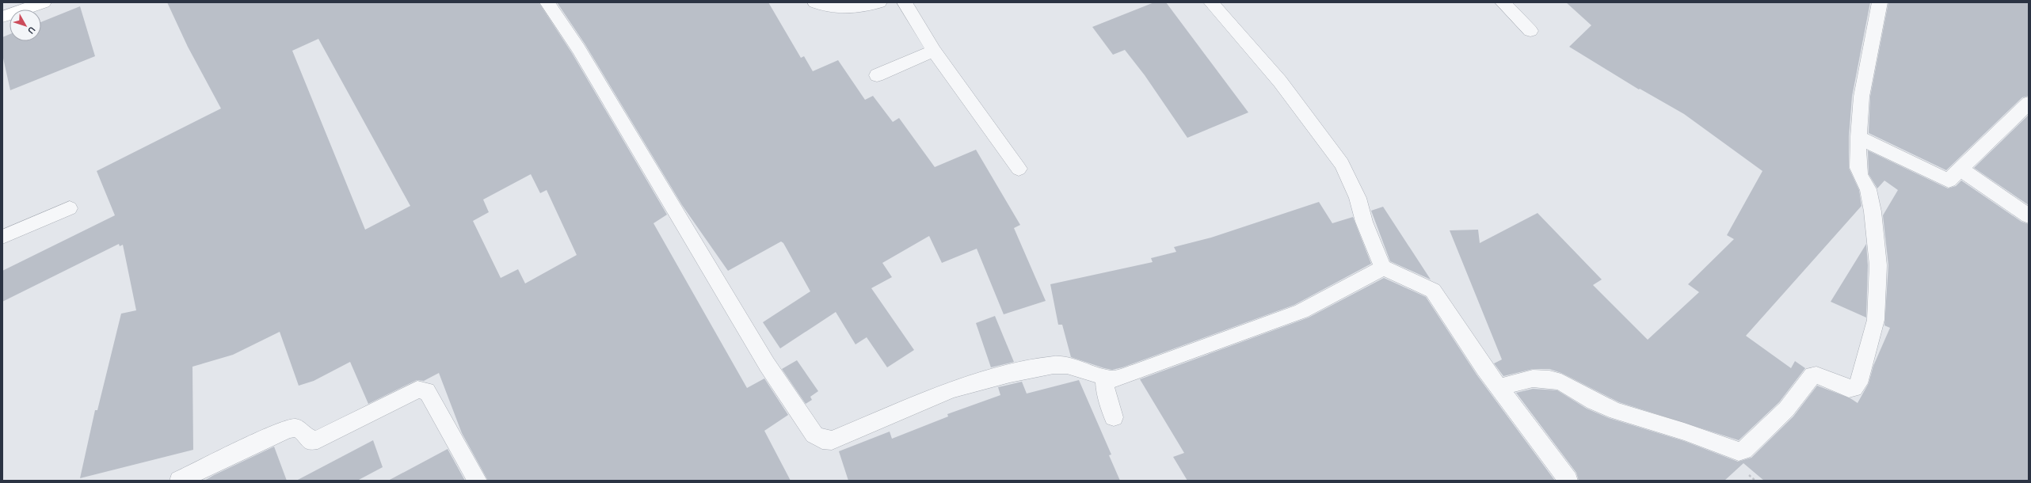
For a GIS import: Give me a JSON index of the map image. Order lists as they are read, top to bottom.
{
  "north": "bottom right"
}
